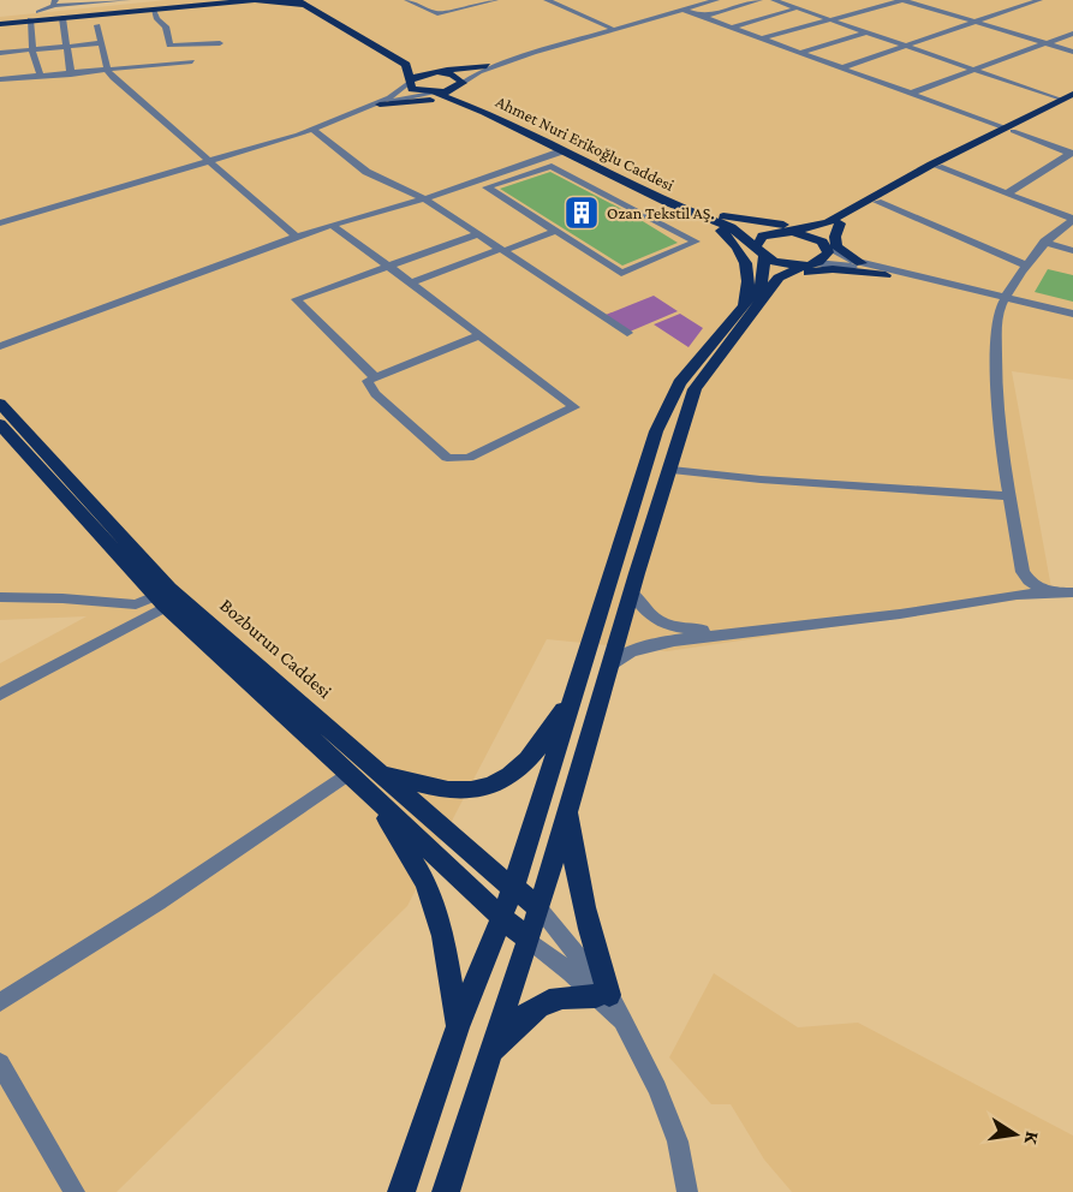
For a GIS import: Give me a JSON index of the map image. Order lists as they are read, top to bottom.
{
  "streets": {
    "main road": ["Ahmet Nuri Erikoğlu Caddesi", "Bozburun Caddesi"]
  },
  "places": {
    "building": ["Ozan Tekstil AŞ."]
  },
  "north": "right"
}
